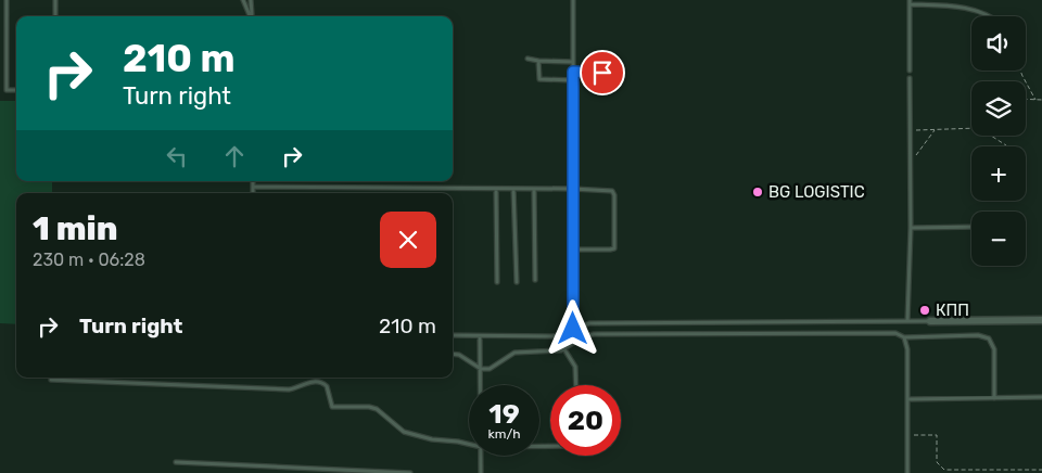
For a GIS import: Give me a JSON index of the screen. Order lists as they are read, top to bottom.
{
  "places": ["BG LOGISTIC", "КПП"],
  "page": {
    "map_buttons": ["+", "−"],
    "turn": ["210 m", "Turn right"],
    "heading": ["1 min", "230 m · 06:28"],
    "list": [
      {
        "name": "Turn right",
        "value": "210 m"
      }
    ],
    "speed": "19 km/h",
    "limit": "20"
  }
}
